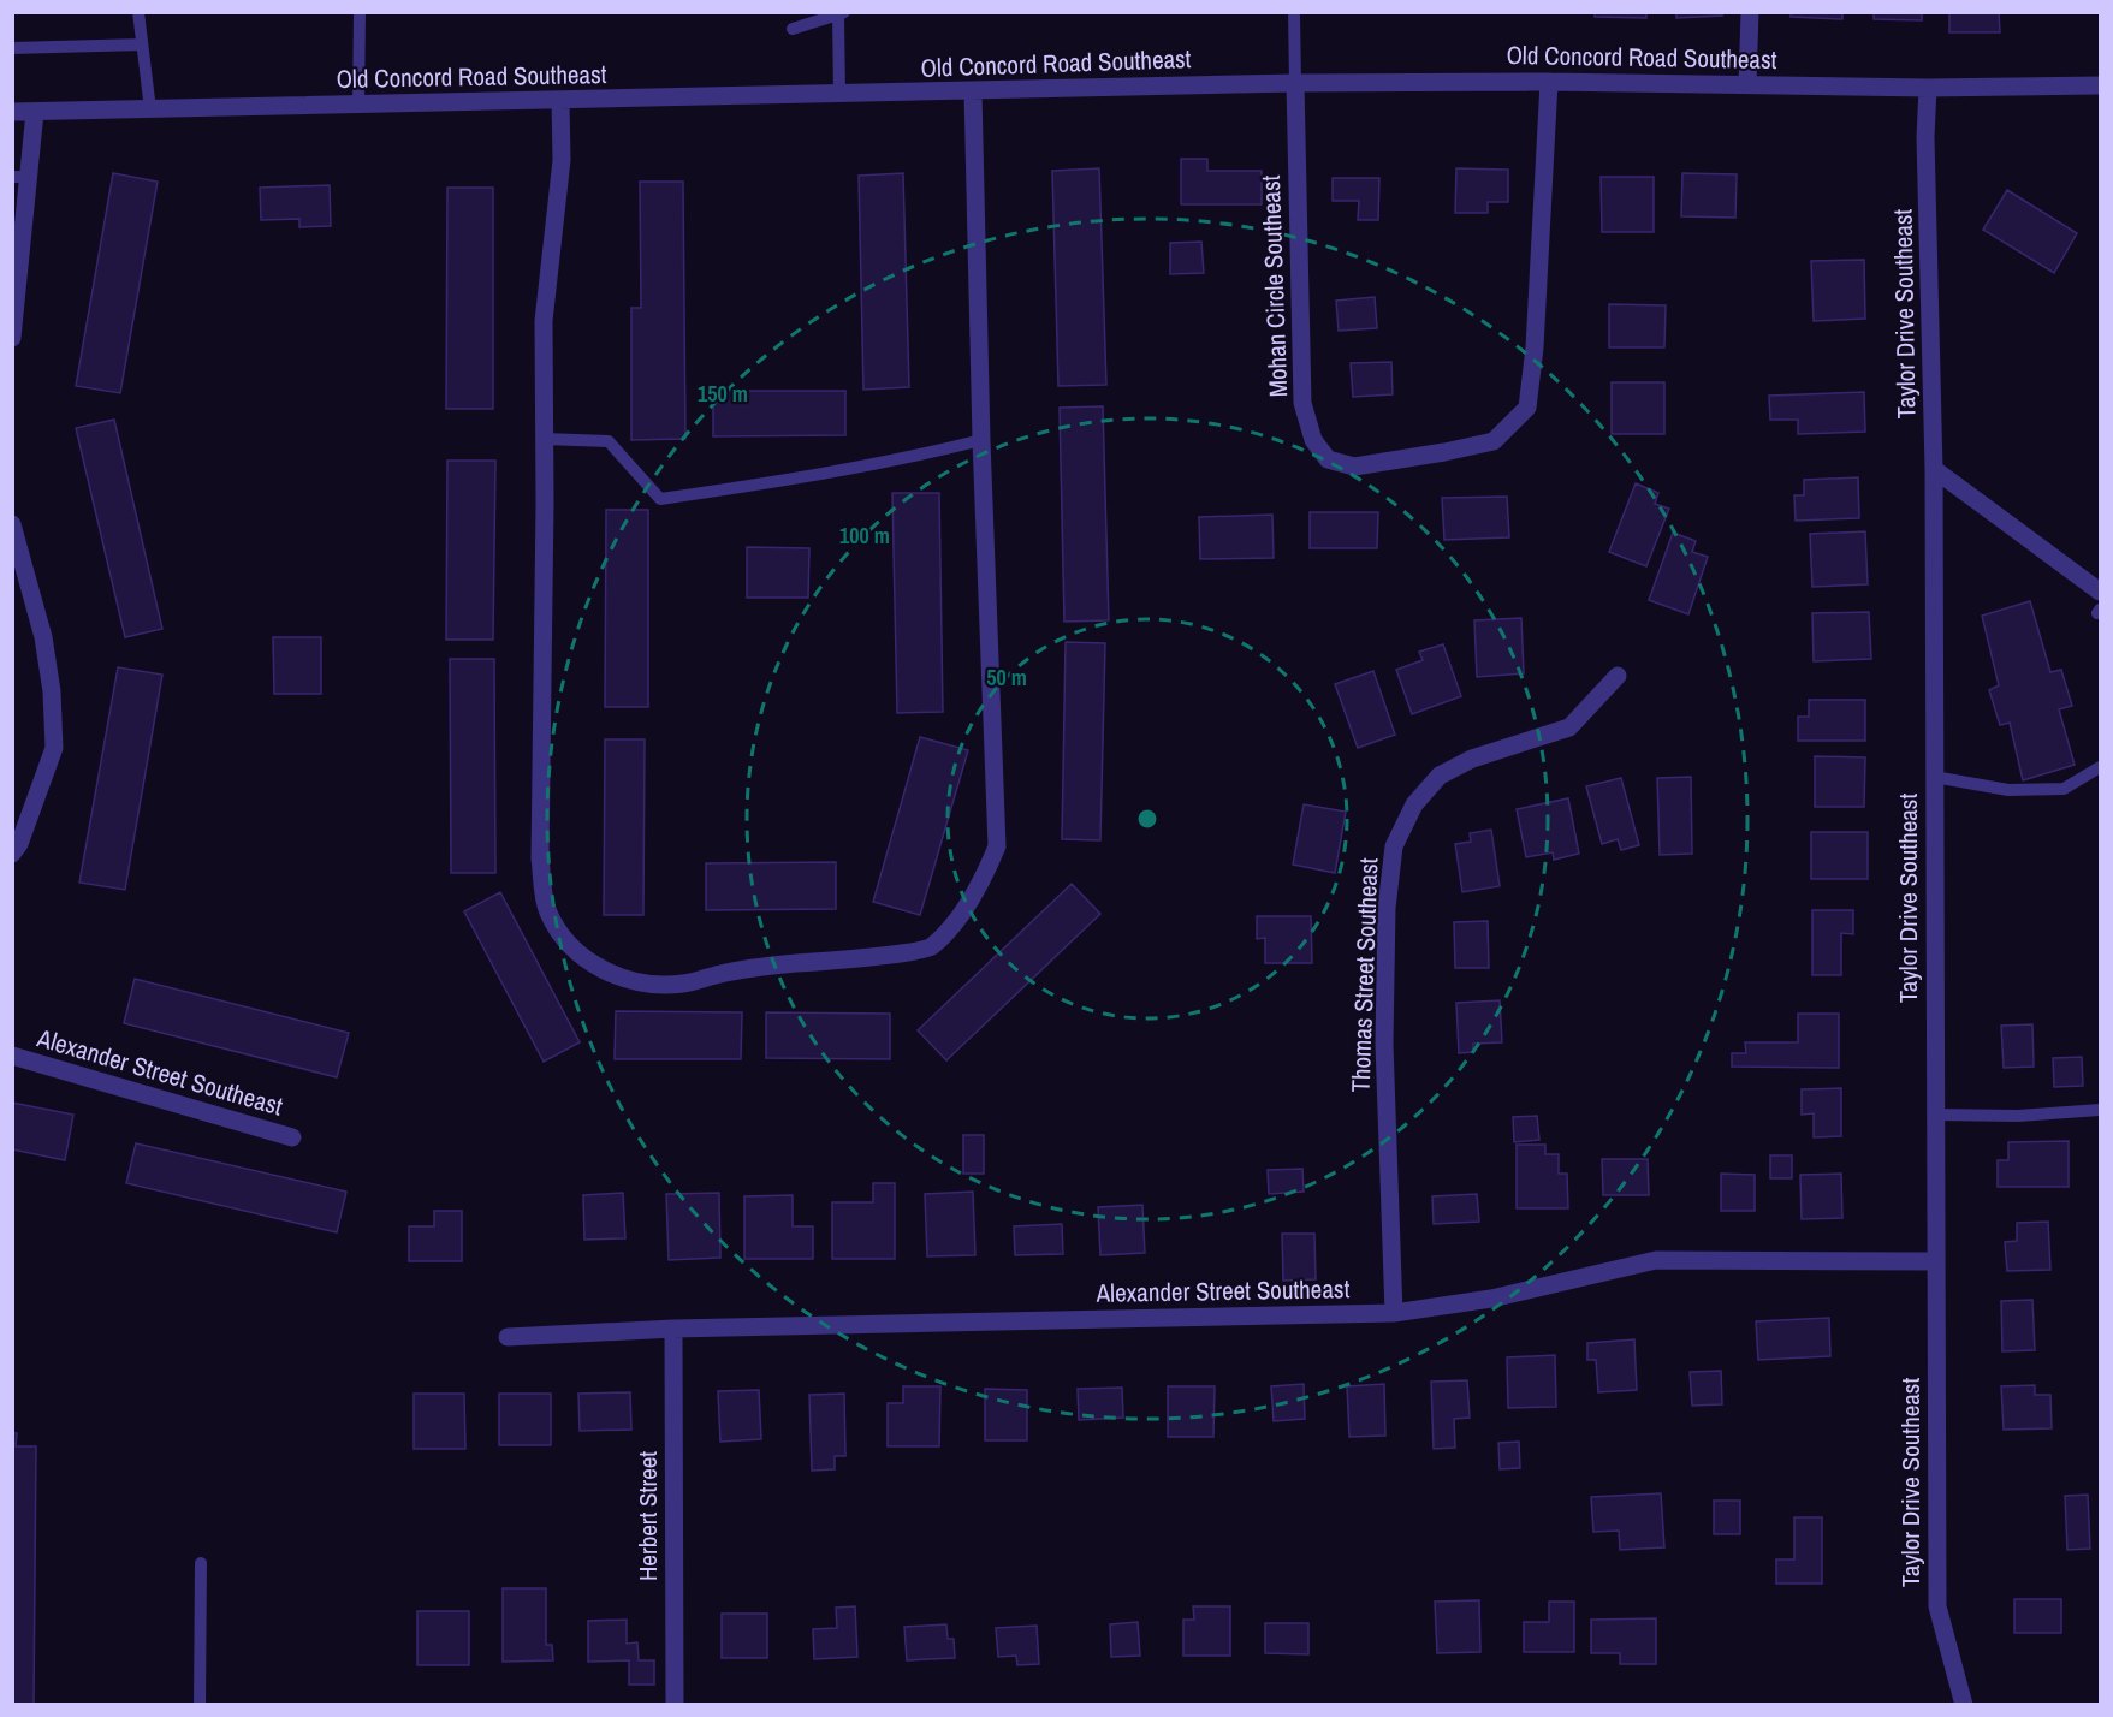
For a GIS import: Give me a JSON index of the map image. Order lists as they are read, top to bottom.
{
  "streets": {
    "street": [
      "Old Concord Road Southeast",
      "Mohan Circle Southeast",
      "Taylor Drive Southeast",
      "Thomas Street Southeast",
      "Alexander Street Southeast",
      "Herbert Street"
    ]
  },
  "crossings": [
    ["Old Concord Road Southeast", "Mohan Circle Southeast"],
    ["Old Concord Road Southeast", "Taylor Drive Southeast"],
    ["Taylor Drive Southeast", "Alexander Street Southeast"],
    ["Thomas Street Southeast", "Alexander Street Southeast"],
    ["Alexander Street Southeast", "Herbert Street"]
  ],
  "rings": ["150 m", "100 m", "50 m"]
}
